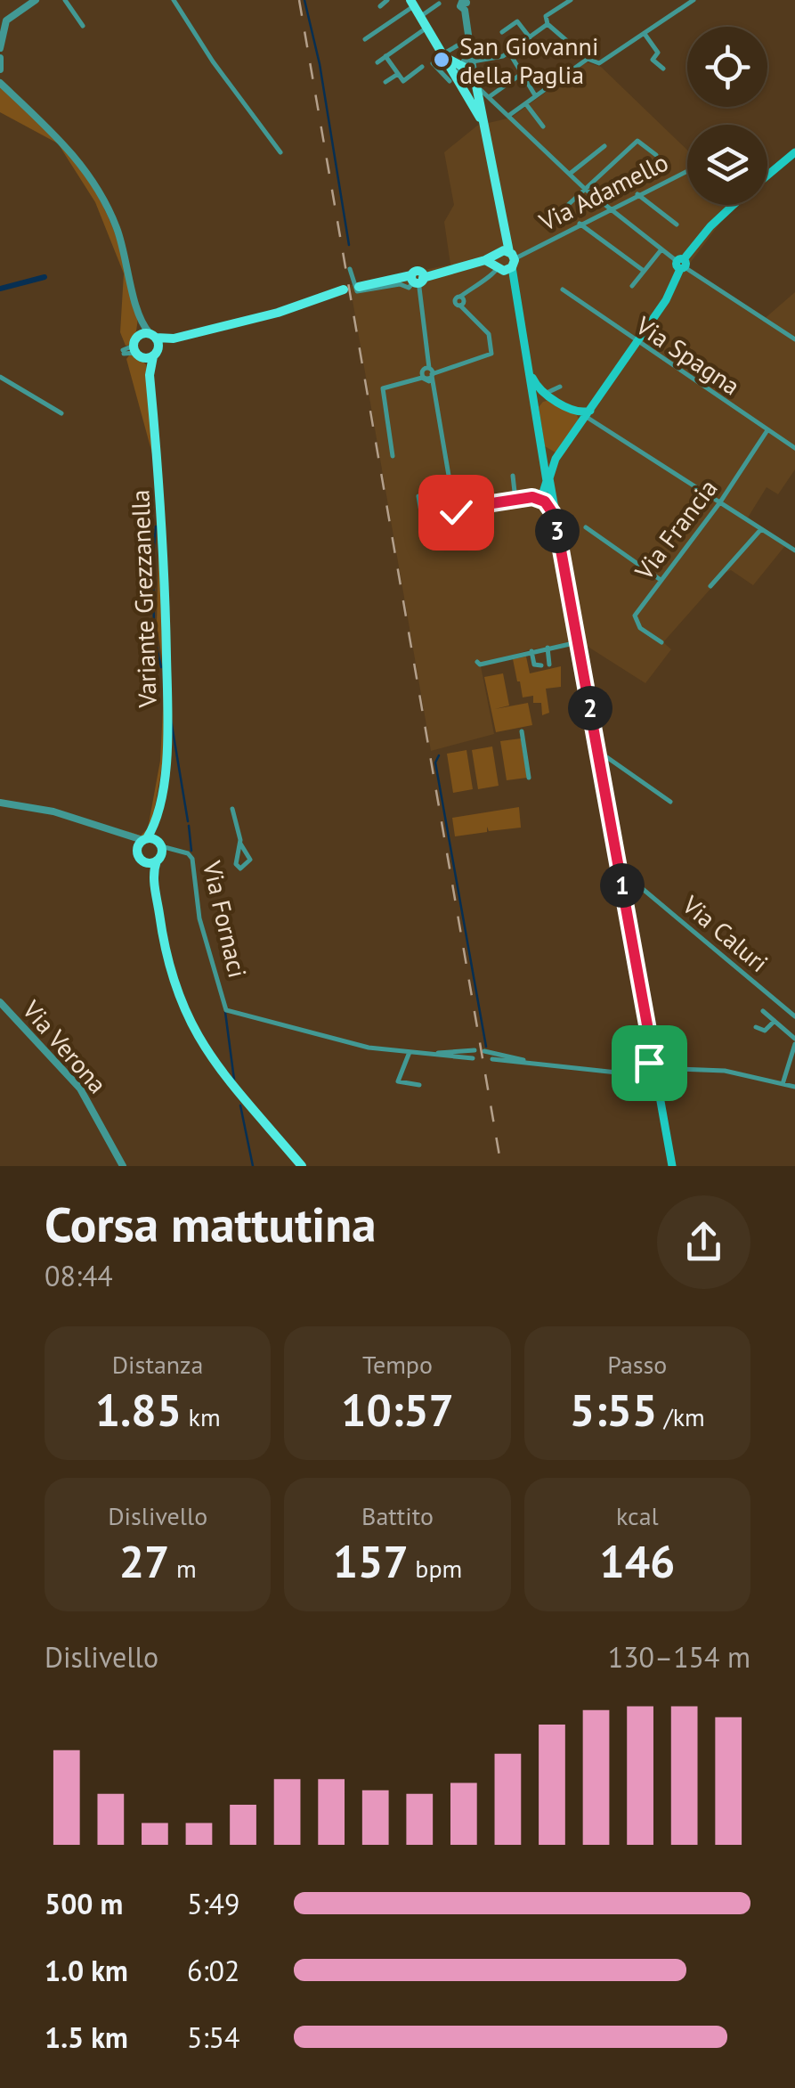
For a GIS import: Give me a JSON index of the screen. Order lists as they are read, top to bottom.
{
  "streets": {
    "main road": ["Variante Grezzanella"],
    "street": [
      "Via Adamello",
      "Via Spagna",
      "Via Francia",
      "Via Fornaci",
      "Via Caluri",
      "Via Verona"
    ]
  },
  "crossings": [
    ["Via Spagna", "Via Francia"],
    ["Variante Grezzanella", "Via Fornaci"]
  ],
  "places": ["San Giovanni della Paglia"],
  "page": {
    "pins": ["3", "2", "1"],
    "heading": ["Corsa mattutina", "08:44"],
    "stats": [
      ["Distanza", "1.85 km"],
      ["Tempo", "10:57"],
      ["Passo", "5:55 /km"],
      ["Dislivello", "27 m"],
      ["Battito", "157 bpm"],
      ["kcal", "146"]
    ],
    "chart": ["Dislivello", "130–154 m"],
    "list": [
      {
        "name": "500 m",
        "note": "5:49"
      },
      {
        "name": "1.0 km",
        "note": "6:02"
      },
      {
        "name": "1.5 km",
        "note": "5:54"
      }
    ]
  }
}
